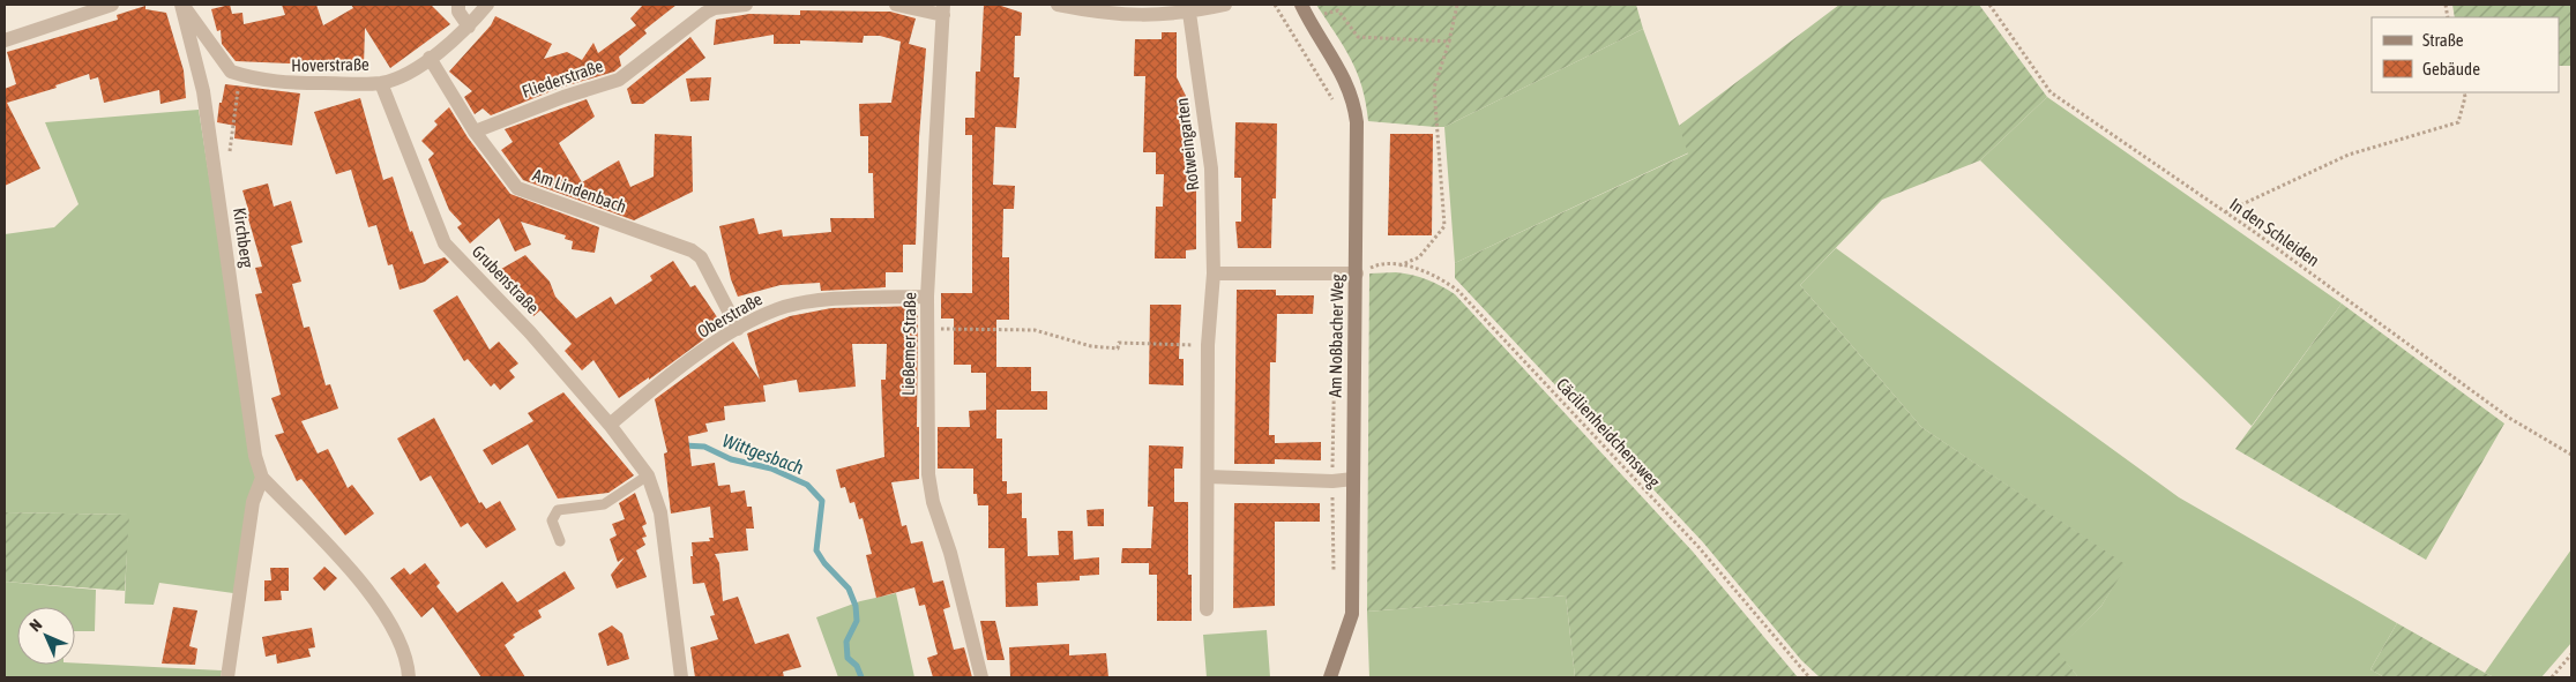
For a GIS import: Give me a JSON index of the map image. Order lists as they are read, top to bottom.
{
  "streets": {
    "street": [
      "Hoverstraße",
      "Fliederstraße",
      "Rotweingarten",
      "Am Lindenbach",
      "Kirchberg",
      "Grubenstraße",
      "Oberstraße",
      "Am Noßbacher Weg",
      "Ließemer Straße"
    ],
    "path": ["In den Schleiden", "Cäcilienheidchensweg"]
  },
  "crossings": [
    ["Hoverstraße", "Am Lindenbach"],
    ["Hoverstraße", "Kirchberg"],
    ["Hoverstraße", "Grubenstraße"],
    ["Fliederstraße", "Am Lindenbach"],
    ["Am Lindenbach", "Oberstraße"],
    ["Grubenstraße", "Oberstraße"],
    ["Oberstraße", "Ließemer Straße"],
    ["Am Noßbacher Weg", "Cäcilienheidchensweg"]
  ],
  "water": ["Wittgesbach"],
  "legend": ["Straße", "Gebäude"],
  "north": "top left"
}
